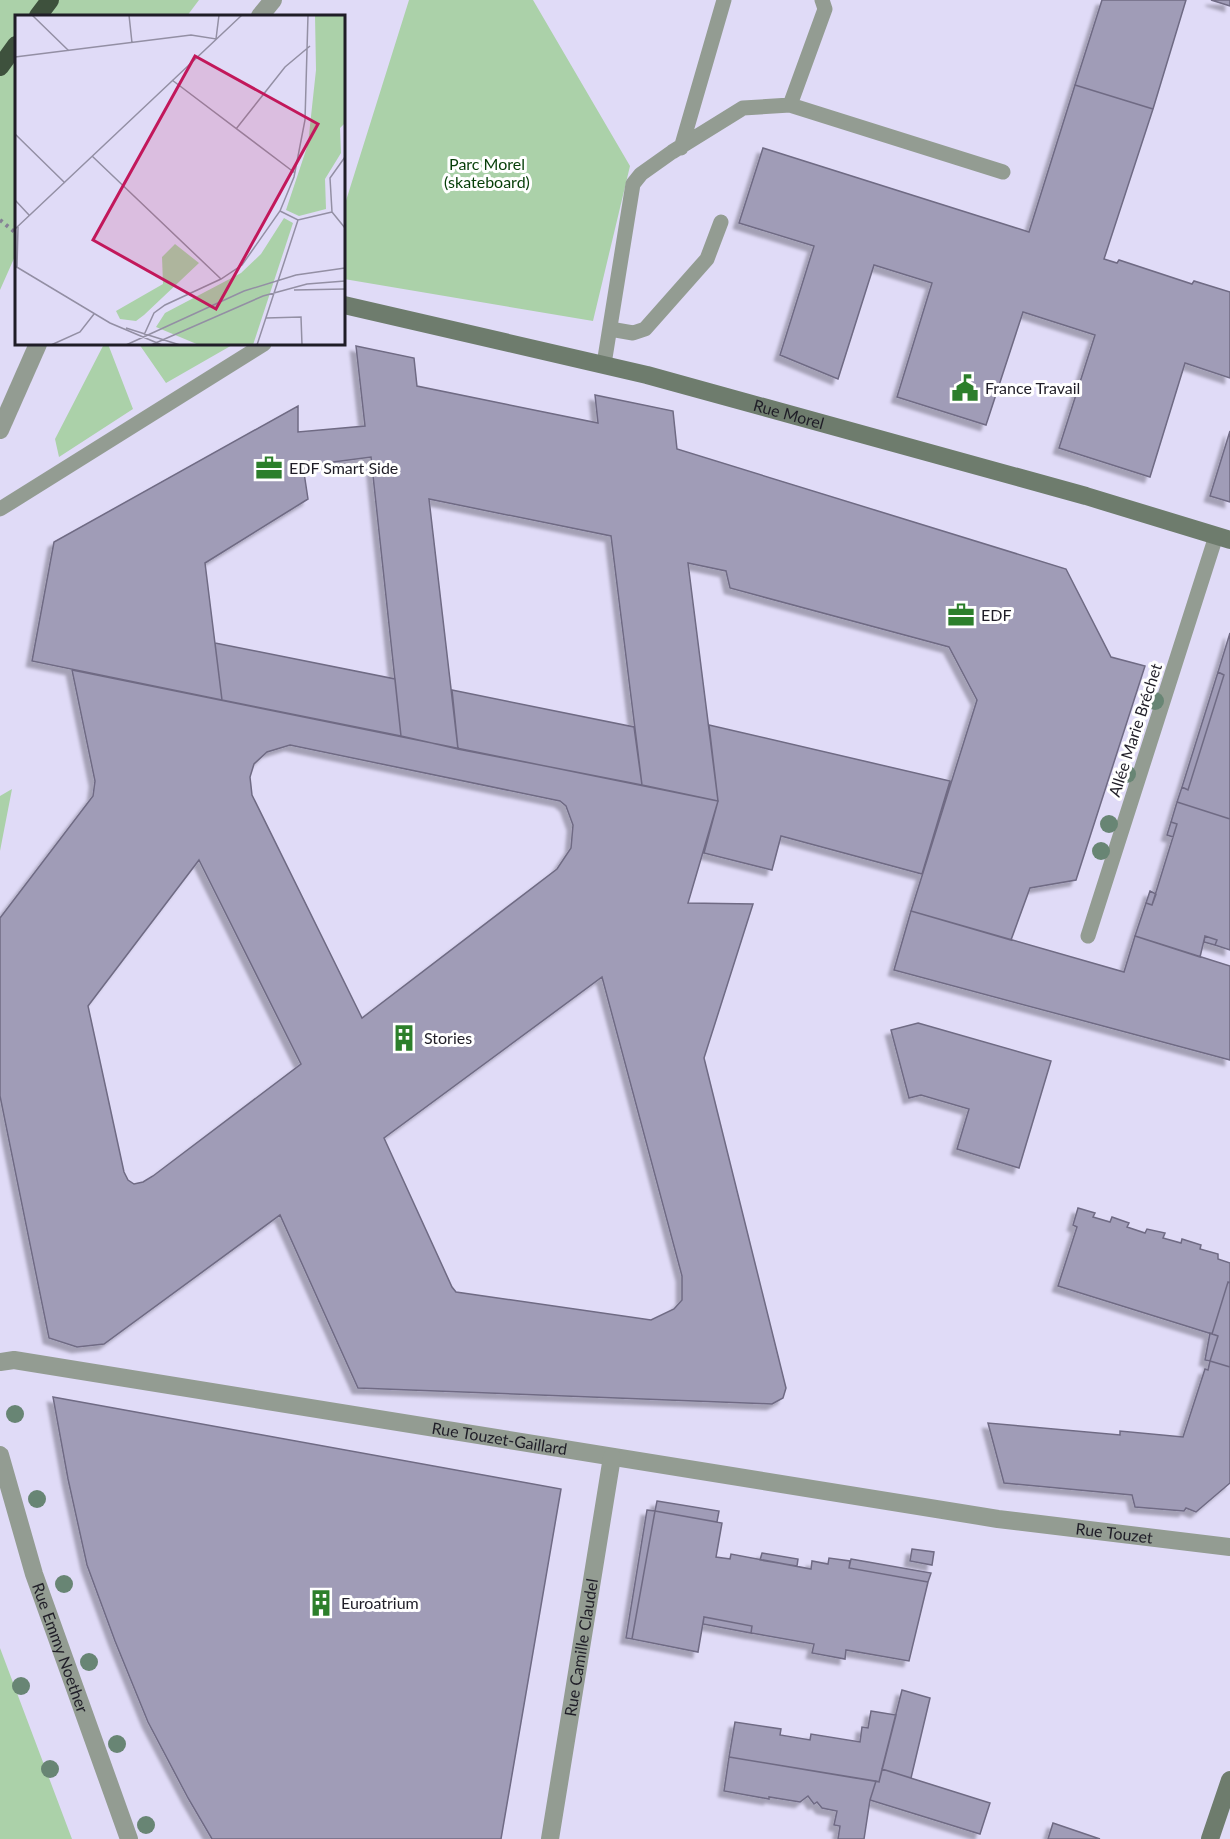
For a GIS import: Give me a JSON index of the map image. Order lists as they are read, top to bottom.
{
  "streets": {
    "street": [
      "Rue Morel",
      "Rue Touzet-Gaillard",
      "Rue Touzet",
      "Rue Camille Claudel",
      "Rue Emmy Noether"
    ],
    "lane": ["Allée Marie Bréchet"]
  },
  "crossings": [
    ["Rue Morel", "Allée Marie Bréchet"],
    ["Rue Touzet-Gaillard", "Rue Touzet"],
    ["Rue Touzet-Gaillard", "Rue Camille Claudel"]
  ],
  "parks": ["Parc Morel (skateboard)"],
  "places": {
    "public building": ["France Travail"],
    "office": ["EDF Smart Side", "EDF"],
    "building": ["Stories", "Euroatrium"]
  }
}
